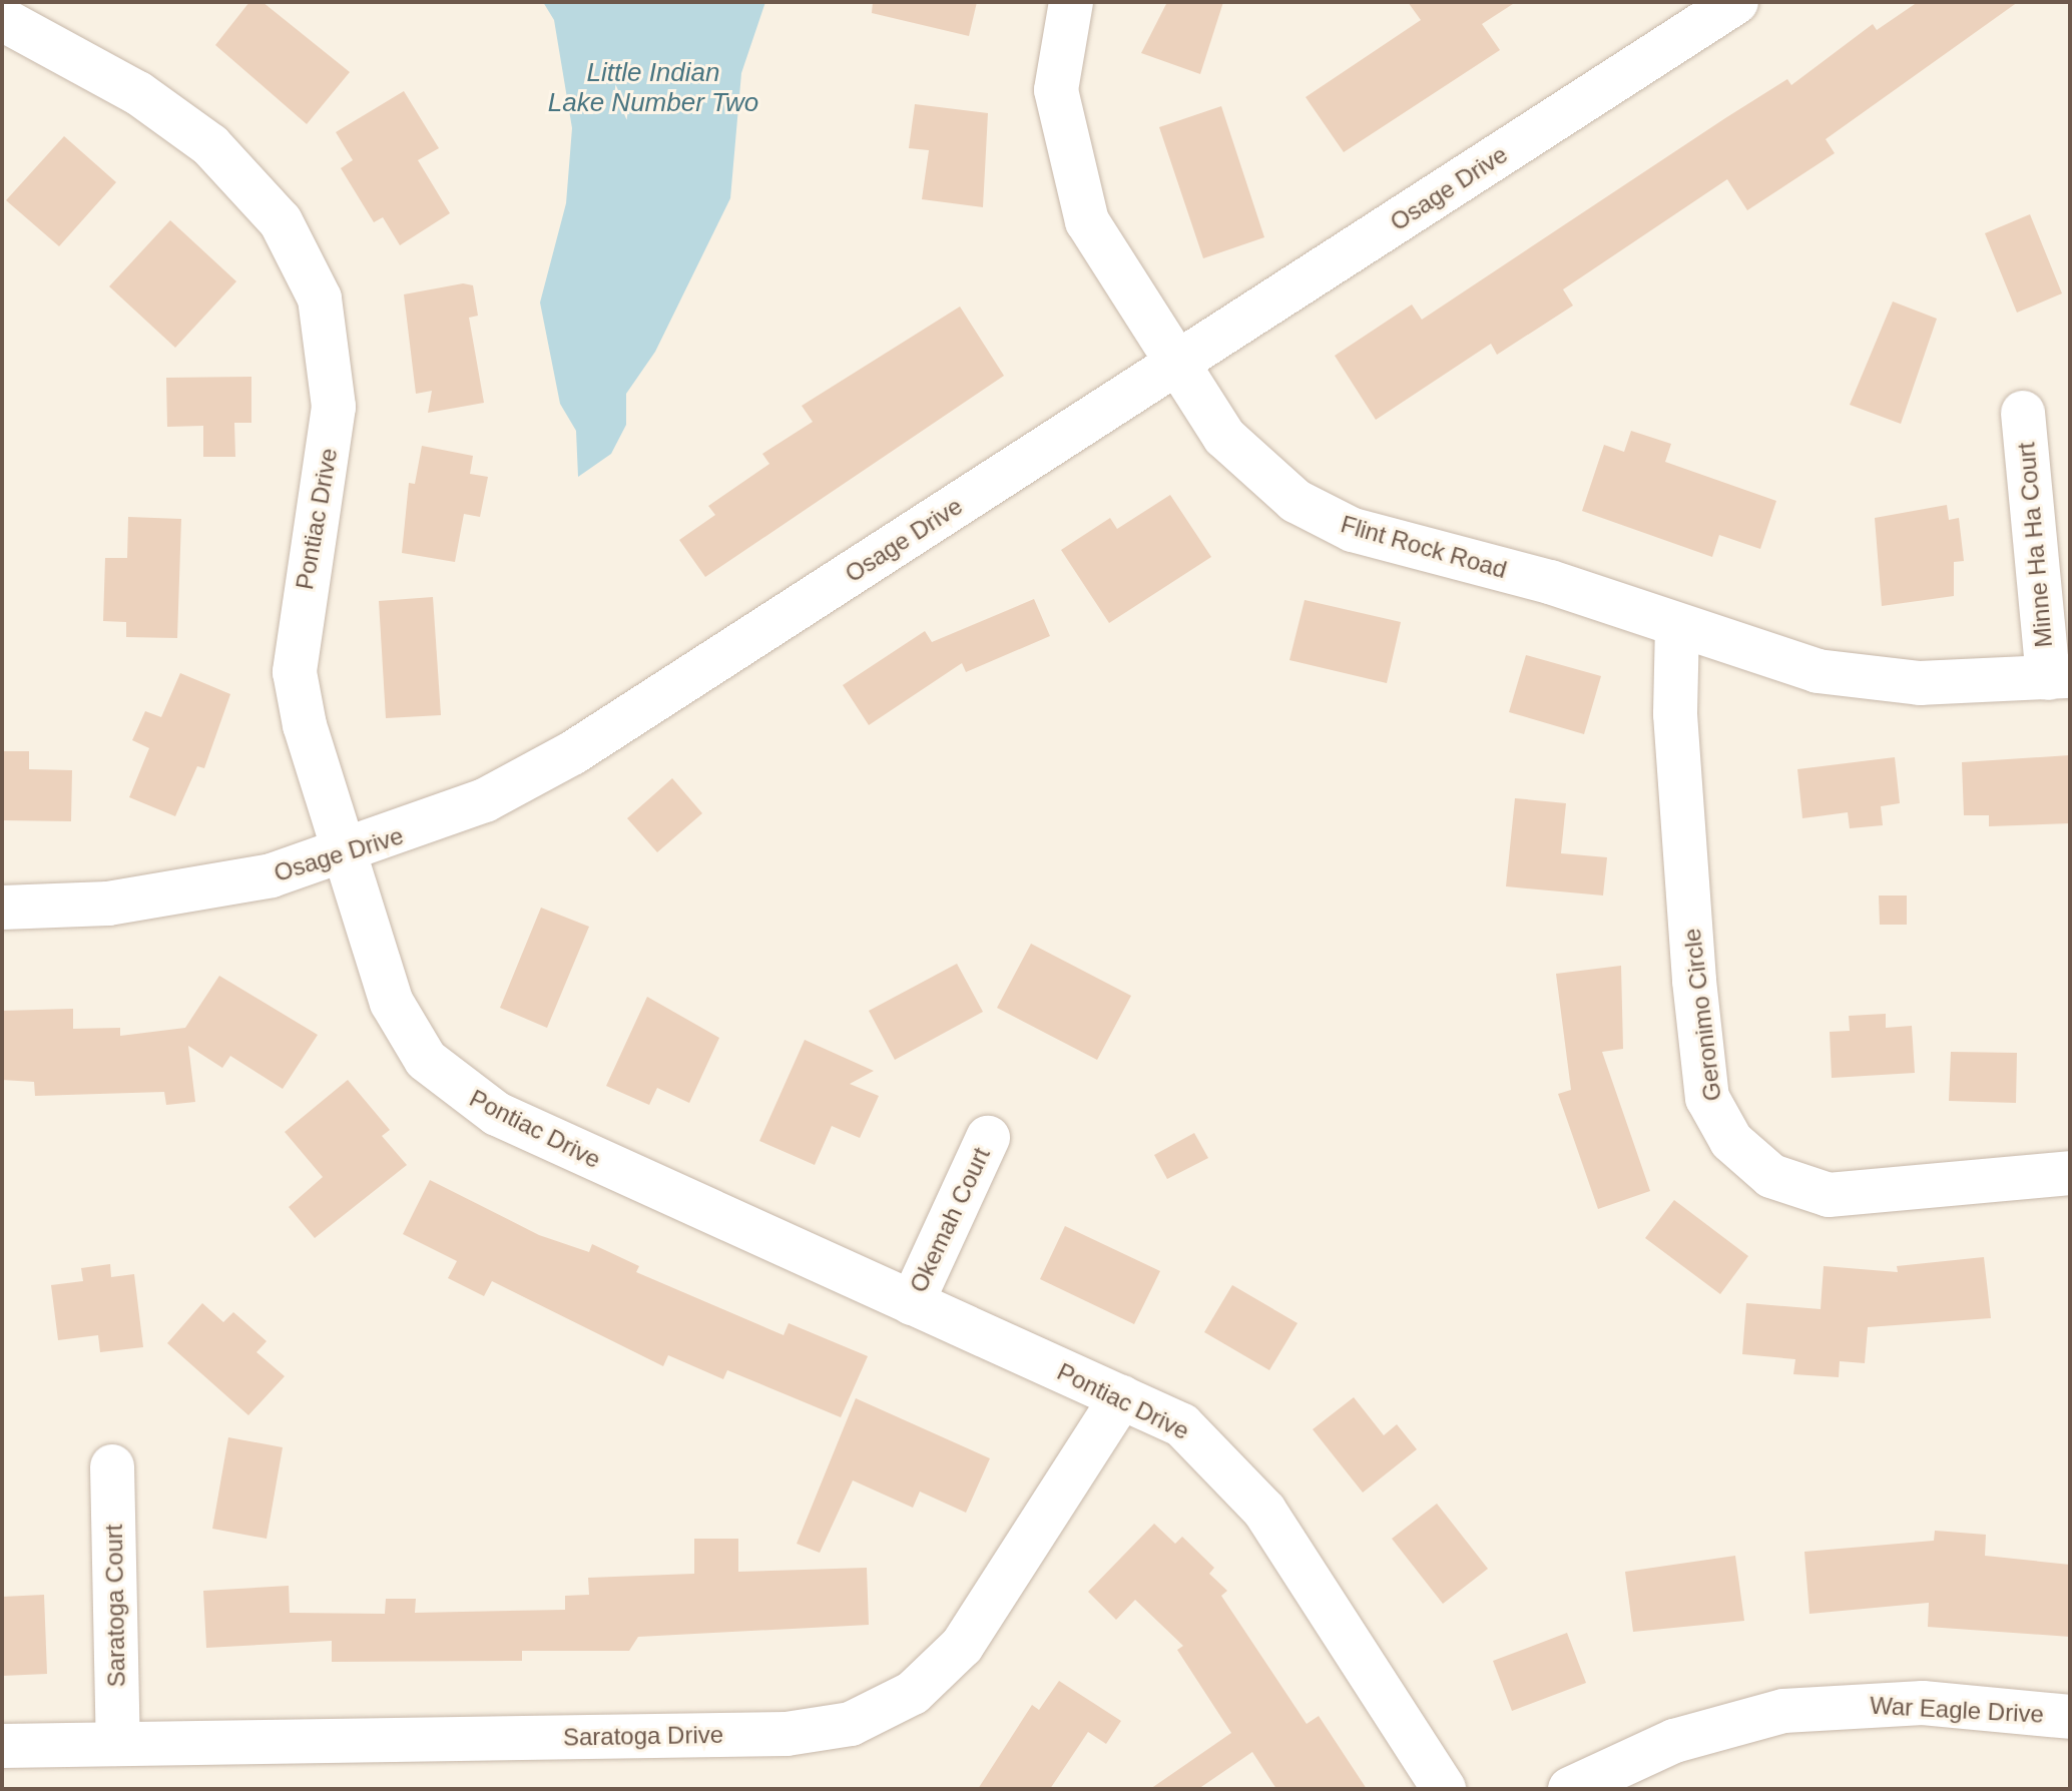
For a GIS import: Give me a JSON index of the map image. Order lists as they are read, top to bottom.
{
  "streets": {
    "street": [
      "Osage Drive",
      "Pontiac Drive",
      "Minne Ha Ha Court",
      "Flint Rock Road",
      "Geronimo Circle",
      "Okemah Court",
      "Saratoga Court",
      "War Eagle Drive",
      "Saratoga Drive"
    ]
  },
  "crossings": [
    ["Osage Drive", "Pontiac Drive"],
    ["Osage Drive", "Flint Rock Road"],
    ["Pontiac Drive", "Okemah Court"],
    ["Pontiac Drive", "Saratoga Drive"],
    ["Minne Ha Ha Court", "Flint Rock Road"],
    ["Flint Rock Road", "Geronimo Circle"],
    ["Saratoga Court", "Saratoga Drive"]
  ],
  "water": ["Little Indian Lake Number Two"]
}
